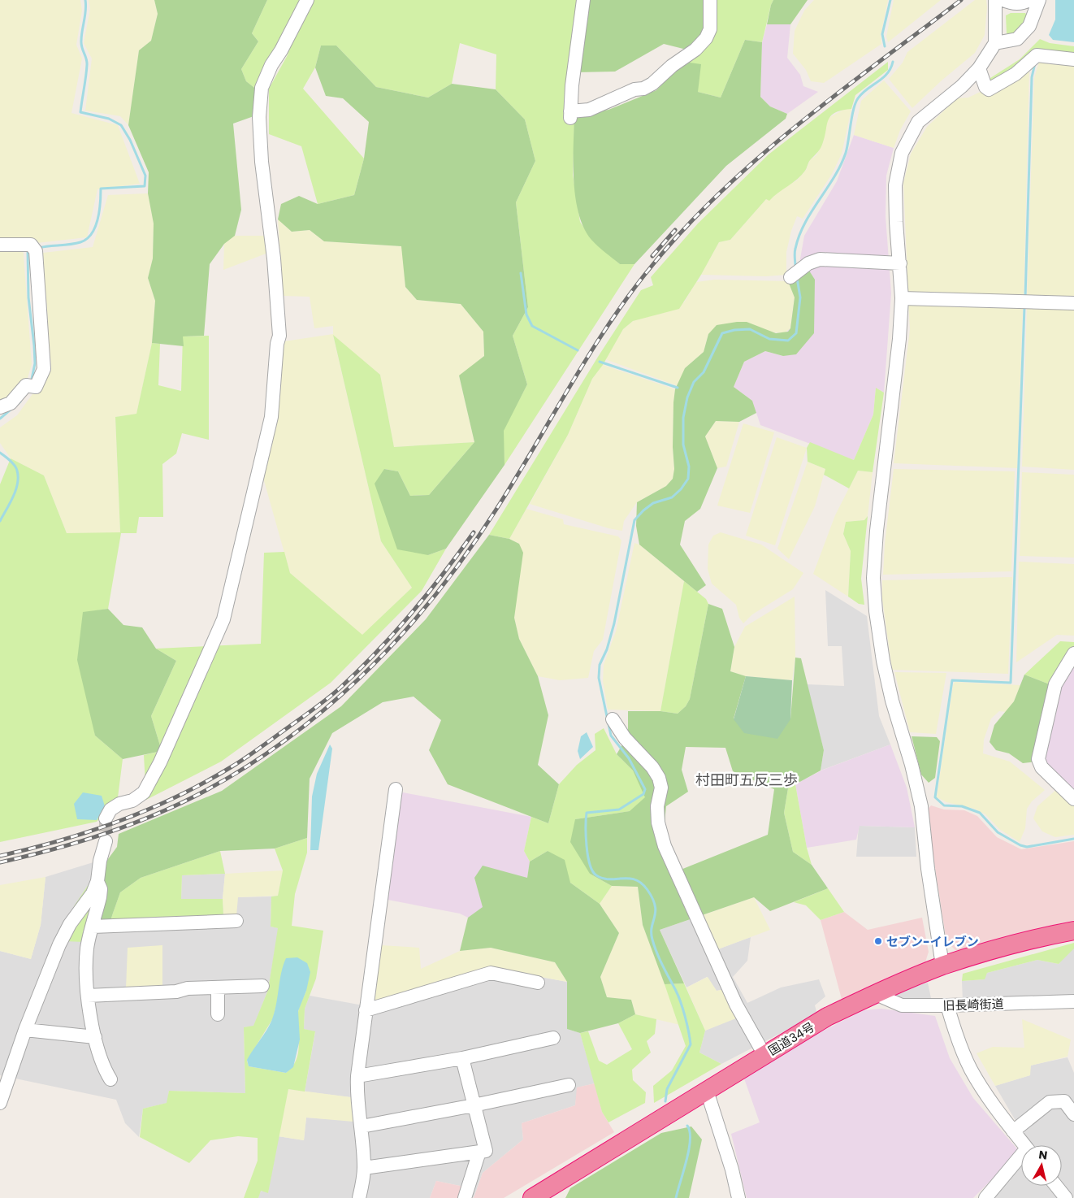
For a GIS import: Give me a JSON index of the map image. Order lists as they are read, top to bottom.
{
  "streets": {
    "highway": ["国道34号"],
    "street": ["旧長崎街道"]
  },
  "crossings": [
    ["旧長崎街道", "国道34号"]
  ],
  "districts": ["村田町五反三歩"],
  "places": ["セブン-イレブン"],
  "north": "top"
}
